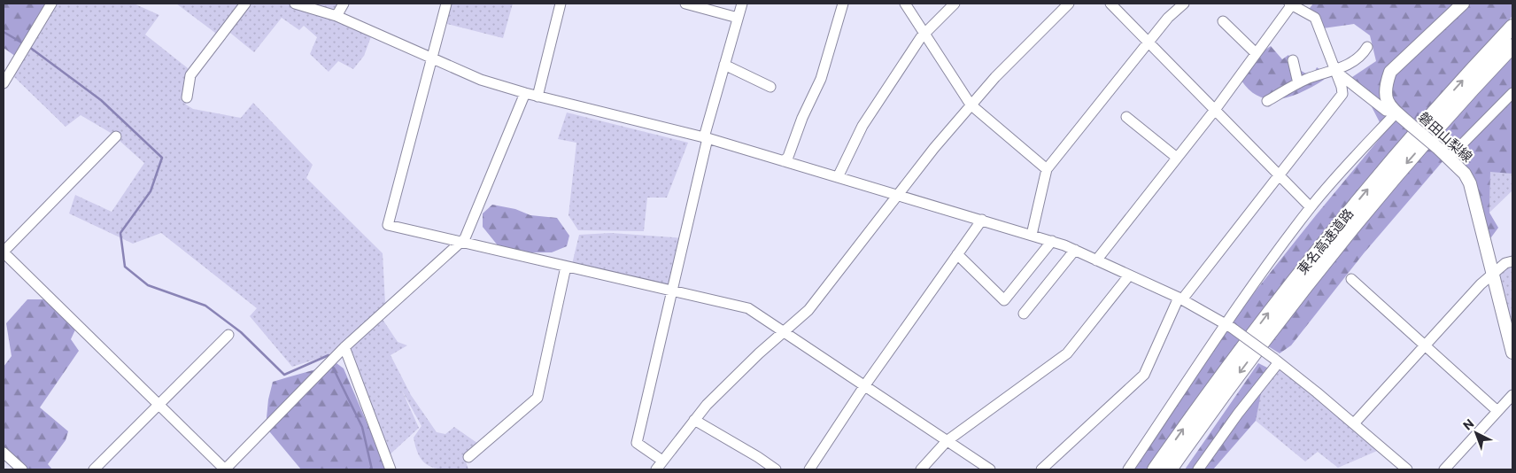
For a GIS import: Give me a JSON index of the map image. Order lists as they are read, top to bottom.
{
  "streets": {
    "highway": ["東名高速道路"],
    "main road": ["磐田山梨線"]
  },
  "north": "top left"
}
